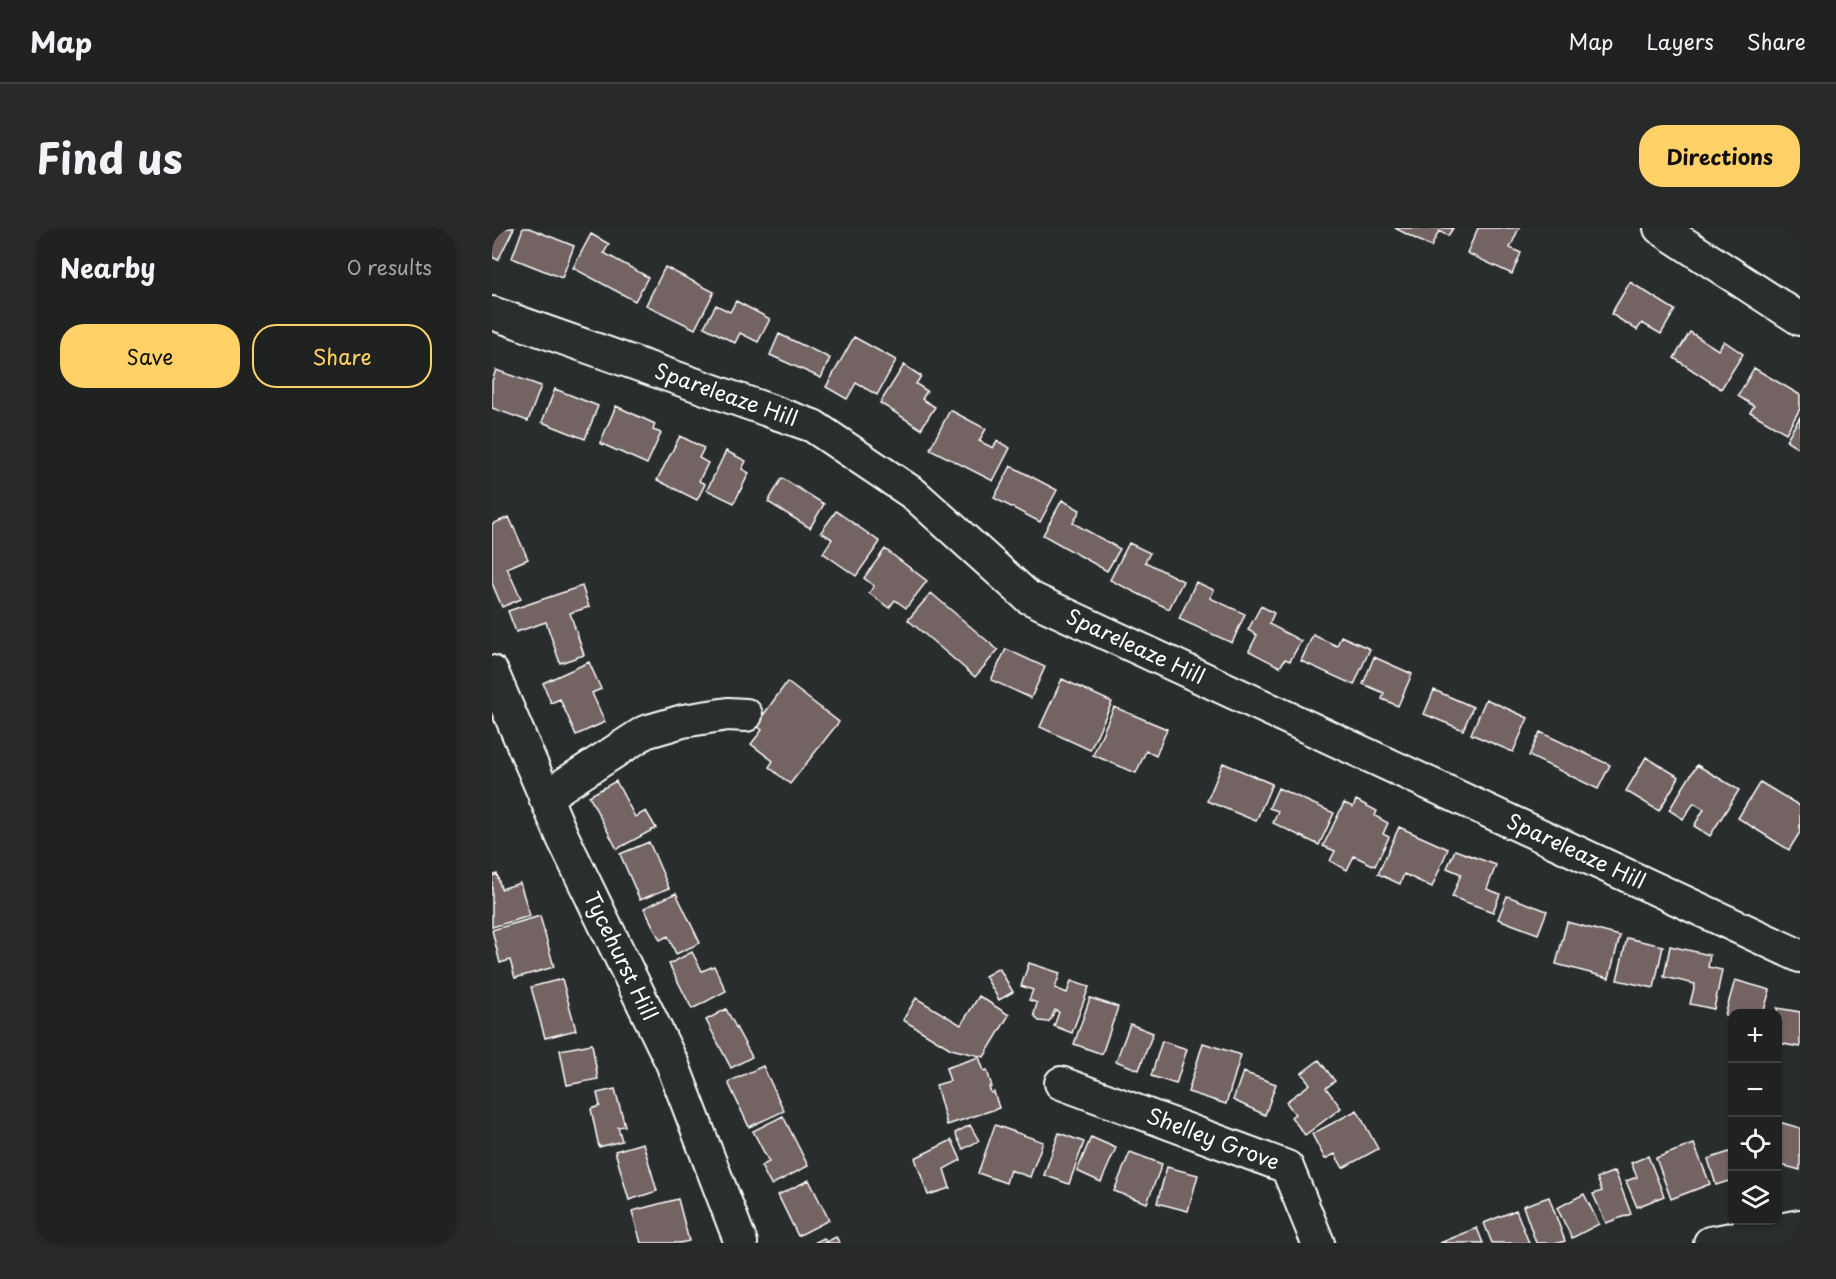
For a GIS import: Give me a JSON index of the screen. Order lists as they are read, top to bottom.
{
  "streets": {
    "street": ["Spareleaze Hill", "Tycehurst Hill", "Shelley Grove"]
  },
  "page": {
    "header": "Map",
    "nav": ["Map", "Layers", "Share"],
    "title": "Find us",
    "buttons": [
      "Directions",
      ["Save", "Share"]
    ],
    "heading": ["Nearby", "0 results"],
    "map_buttons": ["+", "−"]
  }
}
